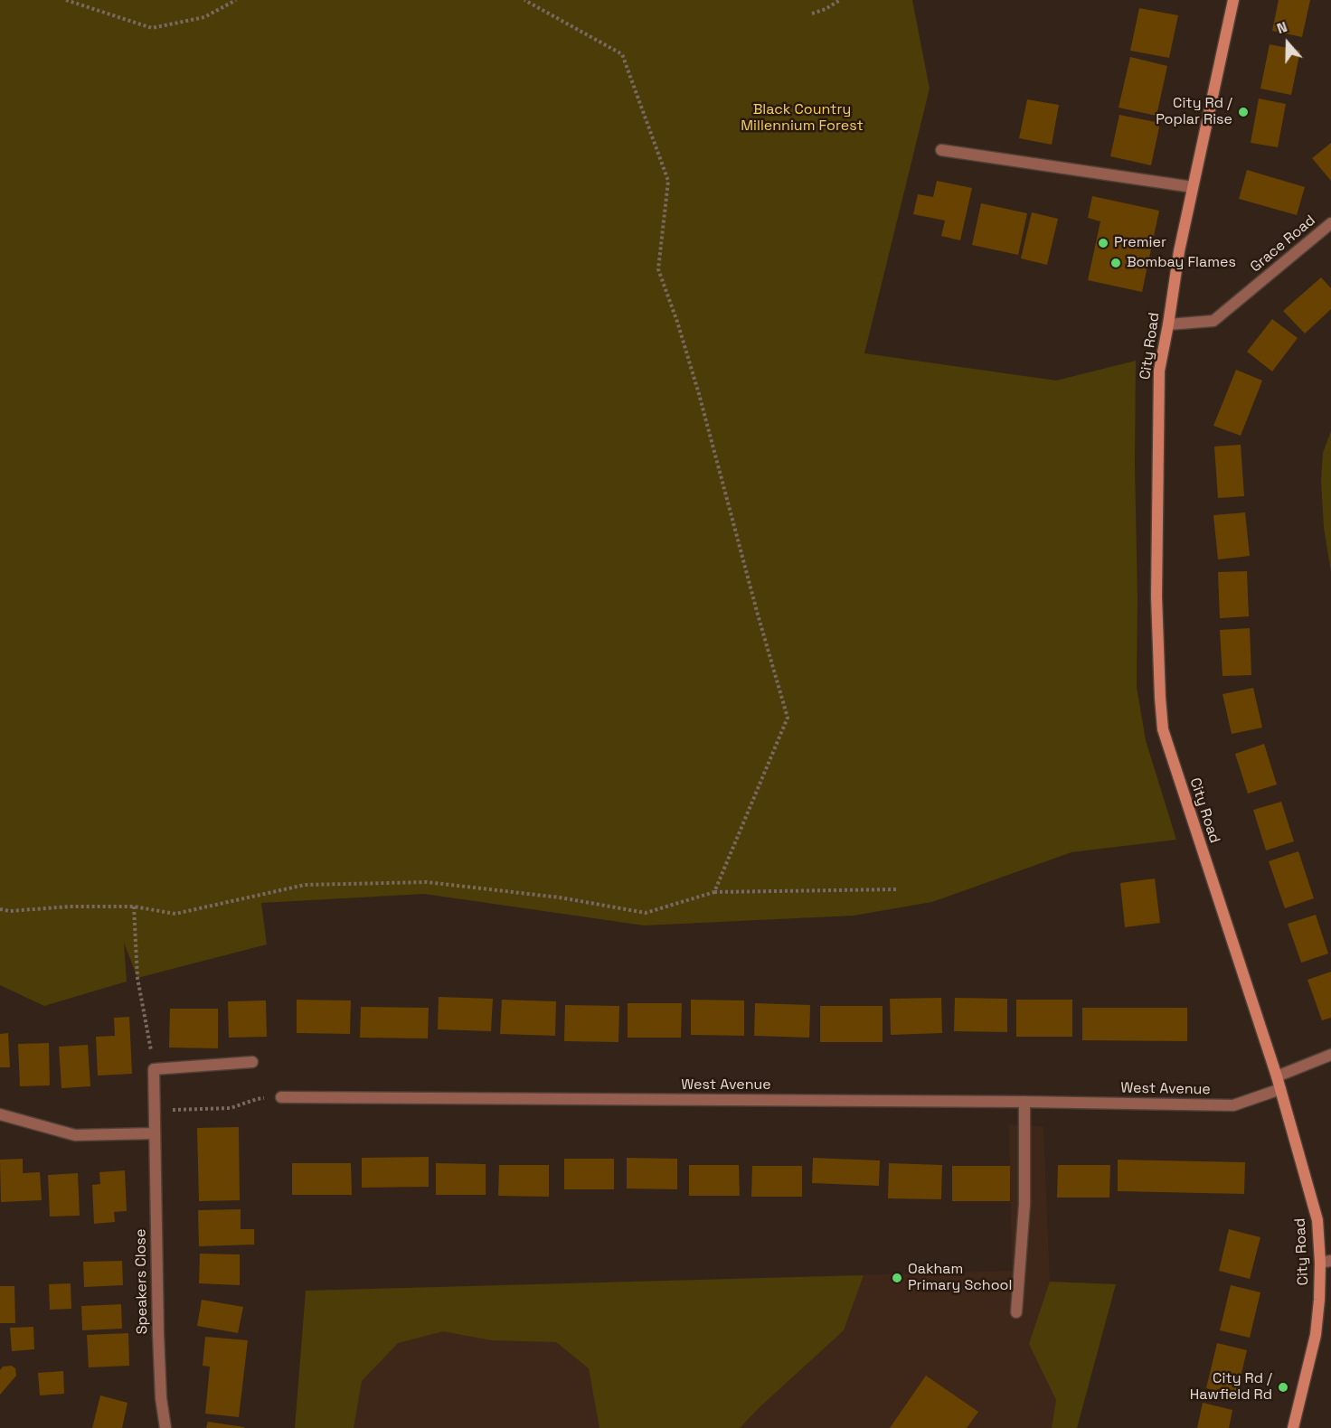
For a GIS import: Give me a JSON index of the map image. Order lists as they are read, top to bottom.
{
  "streets": {
    "street": [
      "Grace Road",
      "City Road",
      "West Avenue",
      "Speakers Close"
    ]
  },
  "crossings": [
    ["Grace Road", "City Road"],
    ["City Road", "West Avenue"]
  ],
  "parks": ["Black Country Millennium Forest"],
  "places": [
    "City Rd / Poplar Rise",
    "Premier",
    "Bombay Flames",
    "Oakham Primary School",
    "City Rd / Hawfield Rd"
  ],
  "north": "top"
}
